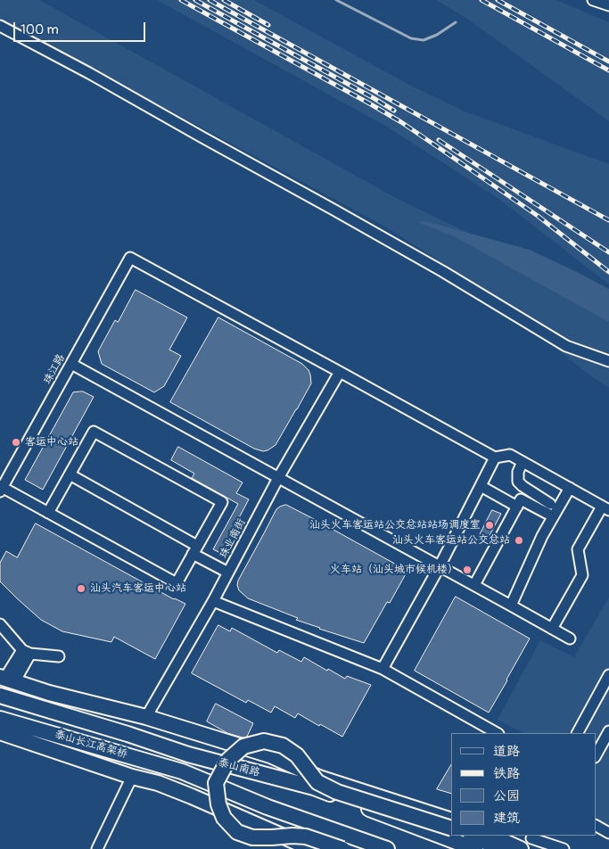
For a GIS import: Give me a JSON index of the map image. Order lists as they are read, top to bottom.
{
  "streets": {
    "highway": ["泰山长江高架桥", "泰山南路"],
    "street": ["珠江路", "珠业南街"]
  },
  "crossings": [
    ["珠江路", "珠业南街"],
    ["珠业南街", "泰山南路"],
    ["泰山长江高架桥", "泰山南路"]
  ],
  "places": [
    "客运中心站",
    "汕头火车客运站公交总站站场调度室",
    "汕头火车客运站公交总站",
    "火车站（汕头城市候机楼）",
    "汕头汽车客运中心站"
  ],
  "legend": [
    "道路",
    "铁路",
    "公园",
    "建筑"
  ],
  "scale_bar": "100 m"
}
